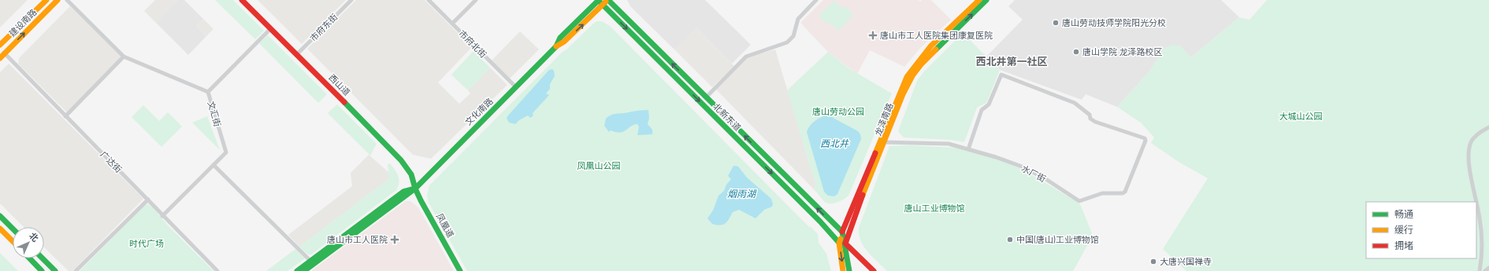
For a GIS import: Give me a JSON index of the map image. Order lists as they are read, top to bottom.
{
  "streets": {
    "main road": [
      "建设南路",
      "西山道",
      "文化南路",
      "北新东道",
      "龙泽南路",
      "凤凰道"
    ],
    "street": [
      "市府东街",
      "市府北街",
      "文汇街",
      "广达街",
      "水厂街"
    ]
  },
  "crossings": [
    ["建设南路", "广达街"],
    ["市府东街", "西山道"],
    ["市府北街", "文化南路"],
    ["西山道", "文化南路"],
    ["西山道", "凤凰道"],
    ["文化南路", "北新东道"],
    ["文化南路", "凤凰道"],
    ["北新东道", "龙泽南路"],
    ["龙泽南路", "水厂街"]
  ],
  "districts": ["西北井第一社区"],
  "water": ["西北井", "烟雨湖"],
  "parks": [
    "唐山劳动公园",
    "大城山公园",
    "凤凰山公园",
    "唐山工业博物馆",
    "时代广场"
  ],
  "places": {
    "other": [
      "唐山劳动技师学院阳光分校",
      "唐山学院 龙泽路校区",
      "中国(唐山)工业博物馆",
      "大唐兴国禅寺"
    ],
    "health": ["唐山市工人医院集团康复医院", "唐山市工人医院"]
  },
  "legend": ["畅通", "缓行", "拥堵"],
  "north": "top right"
}
